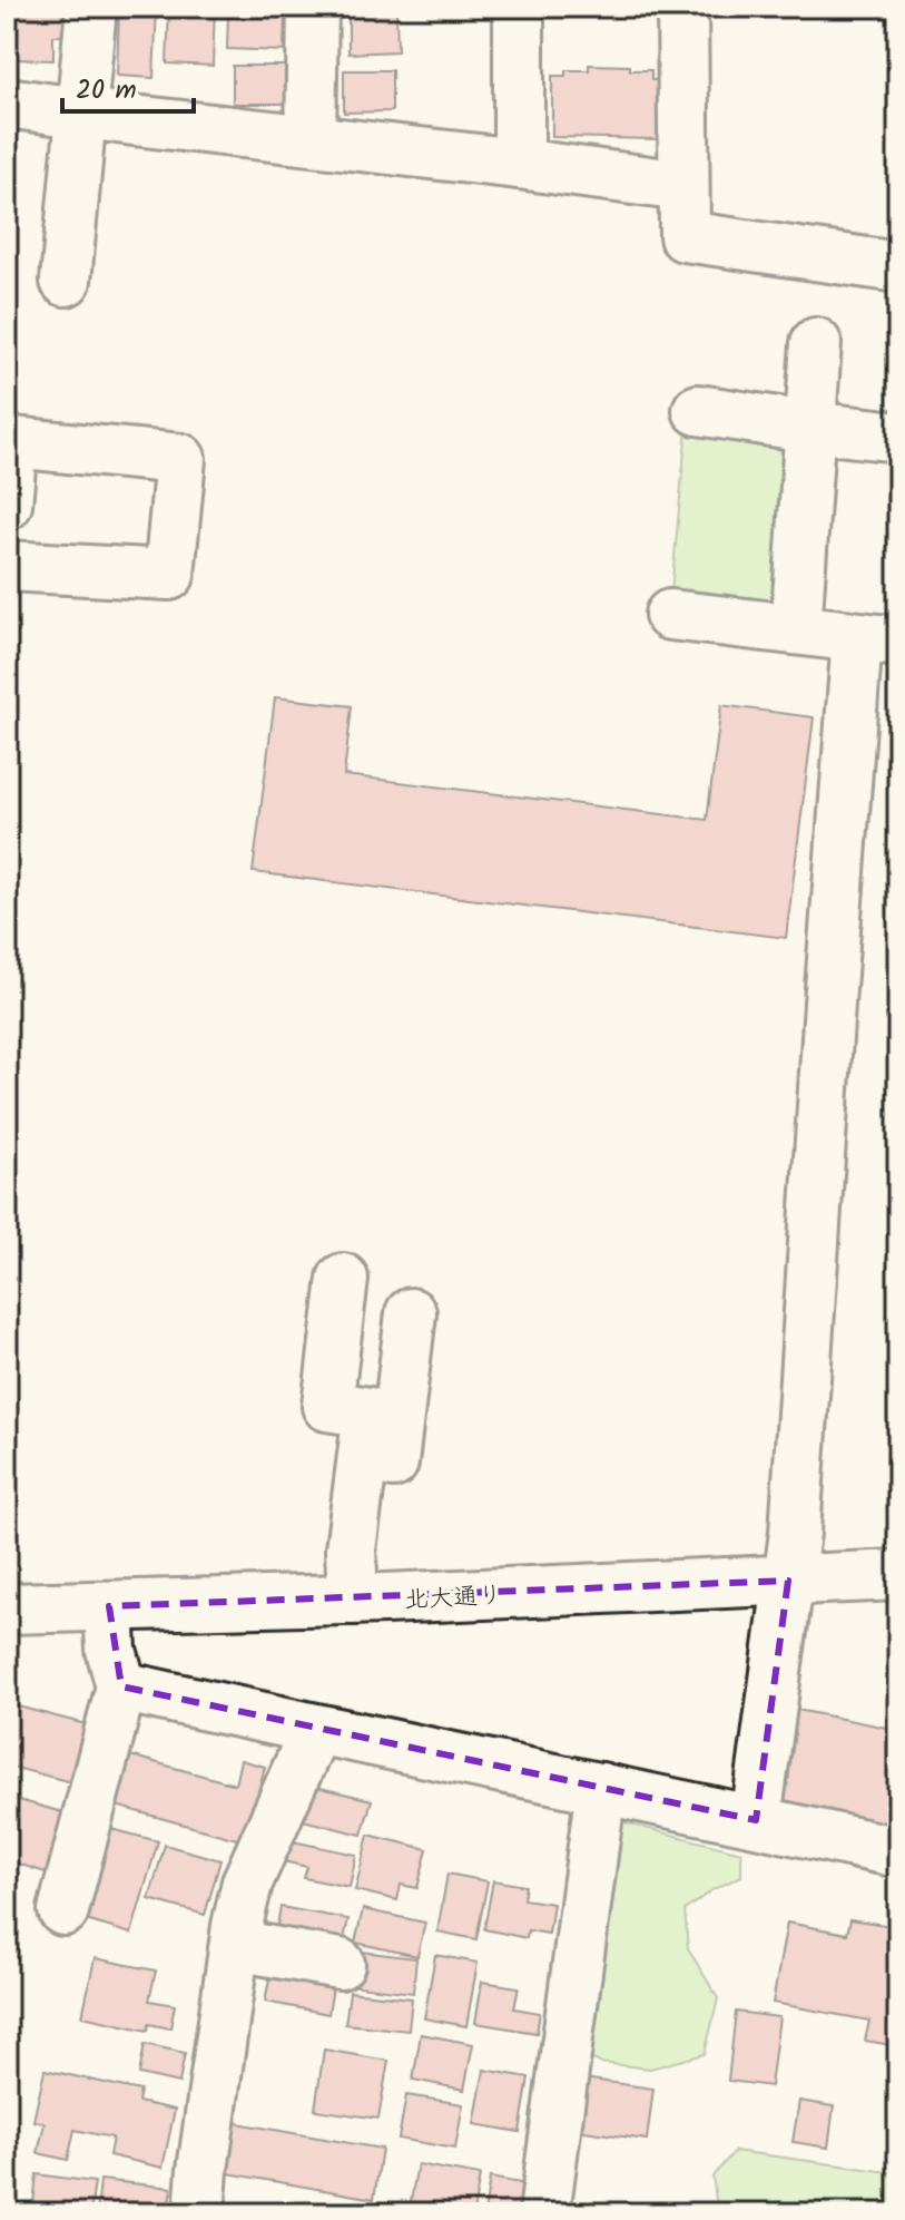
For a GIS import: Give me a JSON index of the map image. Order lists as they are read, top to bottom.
{
  "streets": {
    "street": ["北大通り"]
  },
  "scale_bar": "20 m"
}
